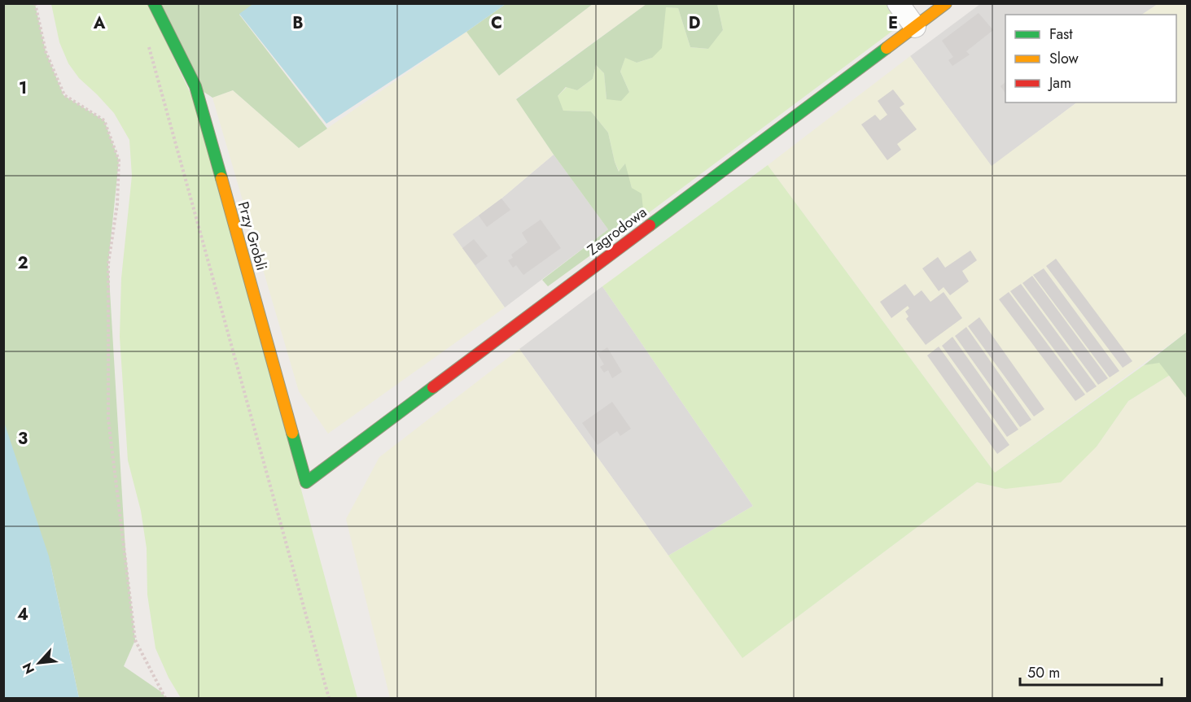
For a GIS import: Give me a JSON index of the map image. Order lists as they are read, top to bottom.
{
  "streets": {
    "street": ["Zagrodowa", "Przy Grobli"]
  },
  "crossings": [
    ["Zagrodowa", "Przy Grobli"]
  ],
  "legend": ["Fast", "Slow", "Jam"],
  "scale_bar": "50 m",
  "north": "bottom left",
  "grid": {
    "columns": [
      "A",
      "B",
      "C",
      "D",
      "E"
    ],
    "rows": [
      "1",
      "2",
      "3",
      "4"
    ]
  }
}
